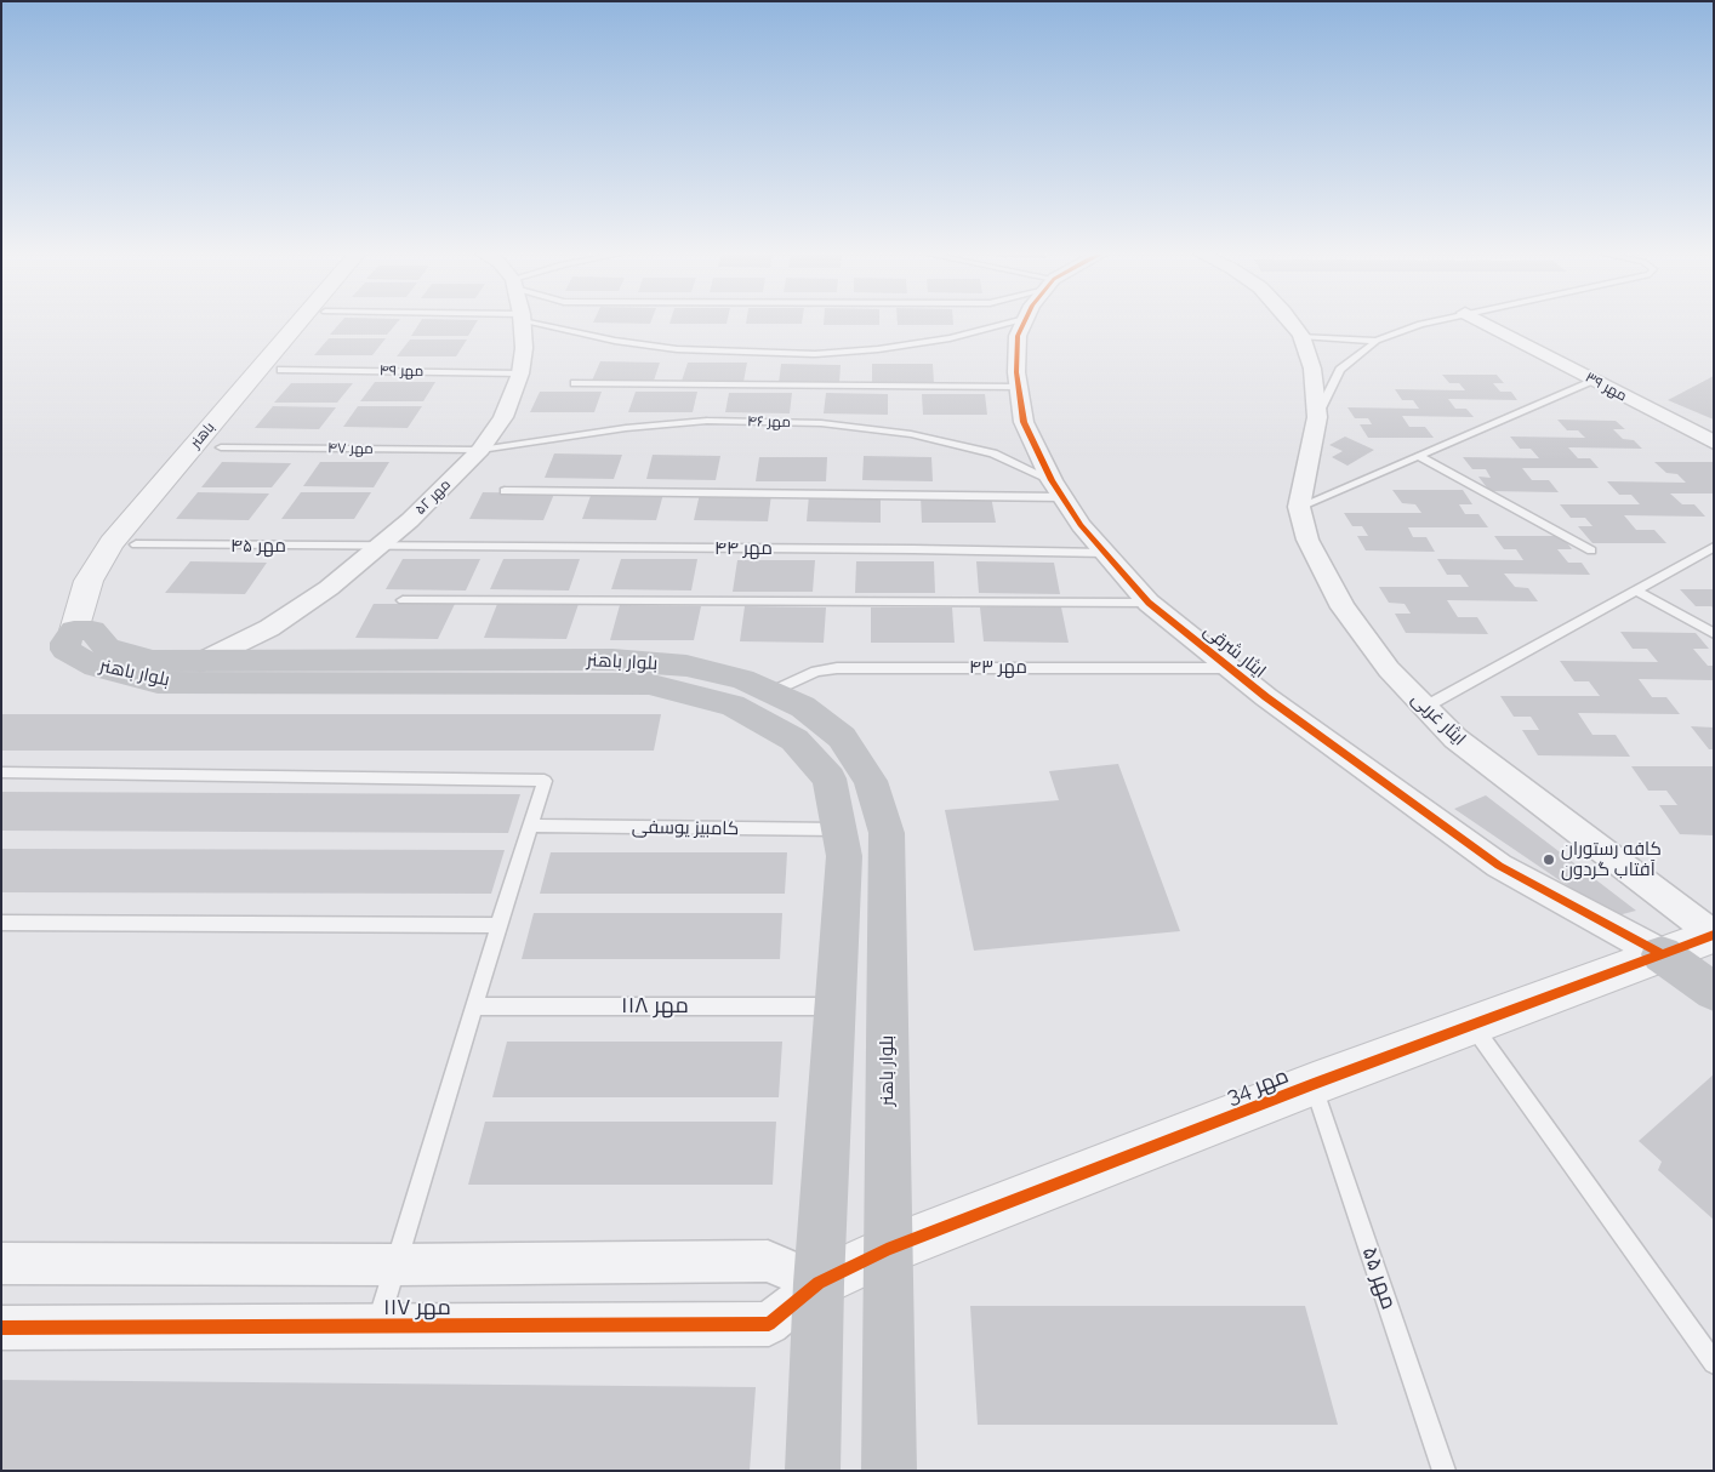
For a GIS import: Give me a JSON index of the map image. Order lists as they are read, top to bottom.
{
  "streets": {
    "main road": ["بلوار باهنر"],
    "street": [
      "مهر ۳۹",
      "باهنر",
      "مهر ۵۲",
      "ایثار شرقی",
      "ایثار غربی",
      "مهر 34",
      "مهر ۱۱۷"
    ],
    "lane": [
      "مهر ۴۹",
      "مهر ۴۶",
      "مهر ۴۷",
      "مهر ۴۵",
      "مهر ۴۴",
      "مهر ۴۳",
      "کامبیز یوسفی",
      "مهر ۱۱۸",
      "مهر ۵۵"
    ]
  },
  "crossings": [
    ["مهر ۴۹", "مهر ۵۲"],
    ["مهر ۴۶", "مهر ۴۷"],
    ["مهر ۴۶", "مهر ۵۲"],
    ["مهر ۴۶", "ایثار شرقی"],
    ["باهنر", "بلوار باهنر"],
    ["مهر ۴۷", "مهر ۵۲"],
    ["مهر ۵۲", "مهر ۴۵"],
    ["مهر ۵۲", "مهر ۴۴"],
    ["مهر ۵۲", "بلوار باهنر"],
    ["مهر ۴۵", "مهر ۴۴"],
    ["مهر ۴۴", "ایثار شرقی"],
    ["ایثار شرقی", "مهر ۴۳"],
    ["ایثار شرقی", "مهر 34"],
    ["بلوار باهنر", "مهر ۴۳"],
    ["بلوار باهنر", "کامبیز یوسفی"],
    ["بلوار باهنر", "مهر ۱۱۸"],
    ["بلوار باهنر", "مهر 34"],
    ["بلوار باهنر", "مهر ۱۱۷"],
    ["ایثار غربی", "مهر 34"],
    ["مهر 34", "مهر ۵۵"],
    ["مهر 34", "مهر ۱۱۷"]
  ],
  "places": ["کافه رستوران آفتاب گردون"]
}
